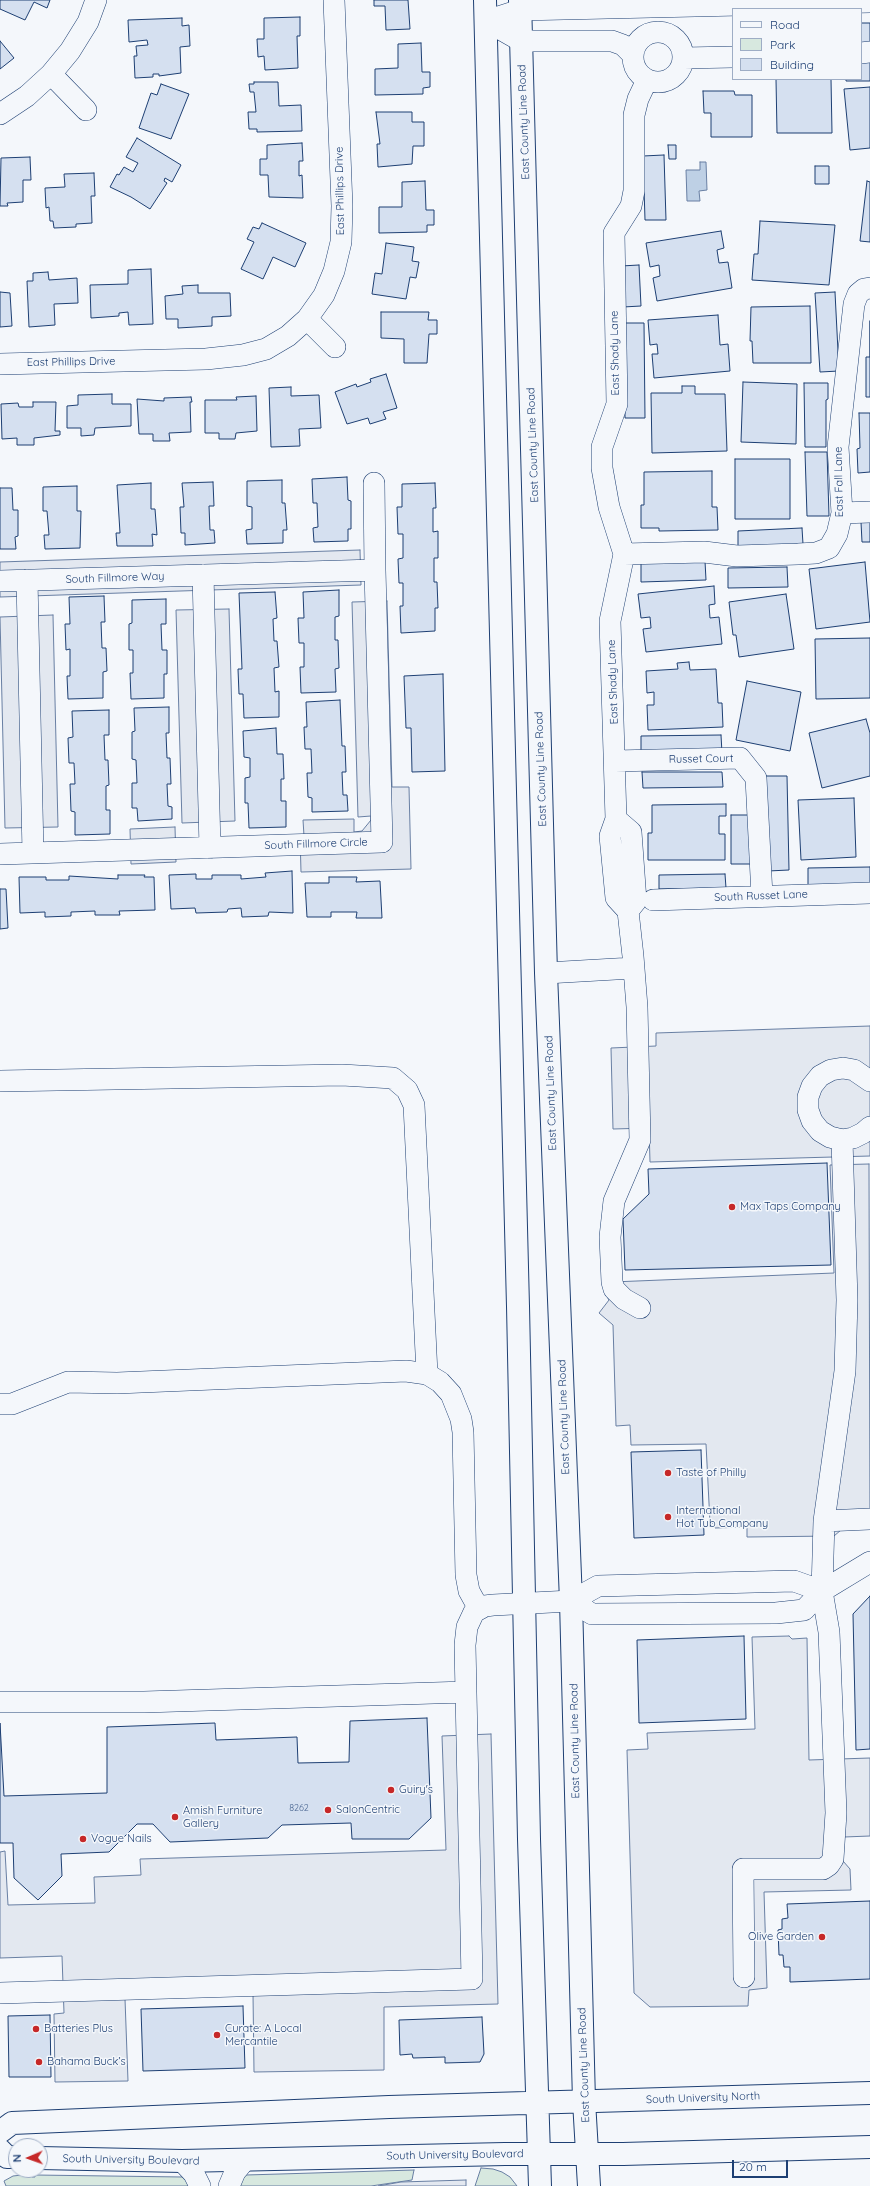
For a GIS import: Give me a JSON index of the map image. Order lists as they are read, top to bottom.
{
  "streets": {
    "main road": ["East County Line Road", "South University North", "South University Boulevard"],
    "street": [
      "East Phillips Drive",
      "East Shady Lane",
      "East Fall Lane",
      "South Fillmore Way",
      "Russet Court",
      "South Fillmore Circle",
      "South Russet Lane"
    ]
  },
  "crossings": [
    ["East County Line Road", "South University North"],
    ["East County Line Road", "South University Boulevard"],
    ["East Shady Lane", "East Fall Lane"],
    ["East Shady Lane", "Russet Court"],
    ["South Fillmore Way", "South Fillmore Circle"],
    ["Russet Court", "South Russet Lane"]
  ],
  "places": [
    "Max Taps Company",
    "Taste of Philly",
    "International Hot Tub Company",
    "Guiry's",
    "SalonCentric",
    "Amish Furniture Gallery",
    "Vogue Nails",
    "Olive Garden",
    "Batteries Plus",
    "Curate: A Local Mercantile",
    "Bahama Buck’s"
  ],
  "house_numbers": ["8262"],
  "legend": ["Road", "Park", "Building"],
  "scale_bar": "20 m",
  "north": "left"
}
